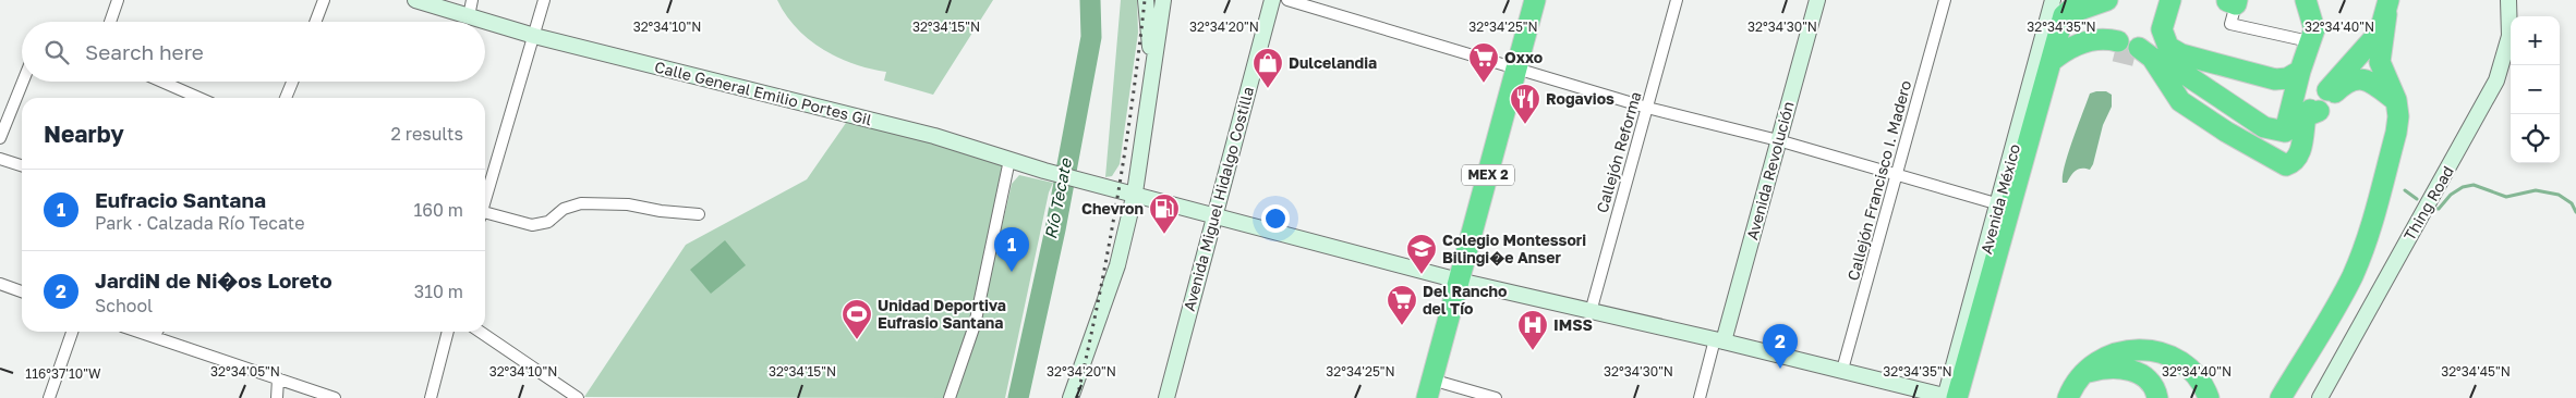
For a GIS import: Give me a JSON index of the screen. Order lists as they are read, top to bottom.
{
  "streets": {
    "highway": ["MEX 2"],
    "street": [
      "Calle General Emilio Portes Gil",
      "Callejón Reforma",
      "Avenida Revolución",
      "Callejón Francisco I. Madero",
      "Avenida Miguel Hidalgo Costilla",
      "Avenida México",
      "Thing Road"
    ]
  },
  "crossings": [
    ["Calle General Emilio Portes Gil", "Callejón Reforma"],
    ["Calle General Emilio Portes Gil", "Avenida Revolución"],
    ["Calle General Emilio Portes Gil", "MEX 2"],
    ["Calle General Emilio Portes Gil", "Callejón Francisco I. Madero"],
    ["Calle General Emilio Portes Gil", "Avenida Miguel Hidalgo Costilla"],
    ["Calle General Emilio Portes Gil", "Avenida México"]
  ],
  "water": ["Río Tecate"],
  "places": {
    "supermarket": ["Oxxo", "Del Rancho del Tío"],
    "shop": ["Dulcelandia"],
    "restaurant": ["Rogavios"],
    "fuel station": ["Chevron"],
    "school or university": ["Colegio Montessori Bilingi�e Anser"],
    "sports": ["Unidad Deportiva Eufrasio Santana"],
    "hospital": ["IMSS"]
  },
  "page": {
    "map_buttons": ["+", "−"],
    "search": "Search here",
    "heading": ["Nearby", "2 results"],
    "list": [
      {
        "mark": "1",
        "name": "Eufracio Santana",
        "note": "Park · Calzada Río Tecate",
        "value": "160 m"
      },
      {
        "mark": "2",
        "name": "JardiN de Ni�os Loreto",
        "note": "School",
        "value": "310 m"
      }
    ],
    "pins": ["1", "2"]
  },
  "coordinates": [
    "32°34'30\"N",
    "32°34'35\"N",
    "32°34'10\"N",
    "32°34'15\"N",
    "32°34'20\"N",
    "32°34'25\"N",
    "32°34'40\"N",
    "32°34'05\"N",
    "32°34'45\"N",
    "116°37'10\"W"
  ]
}
